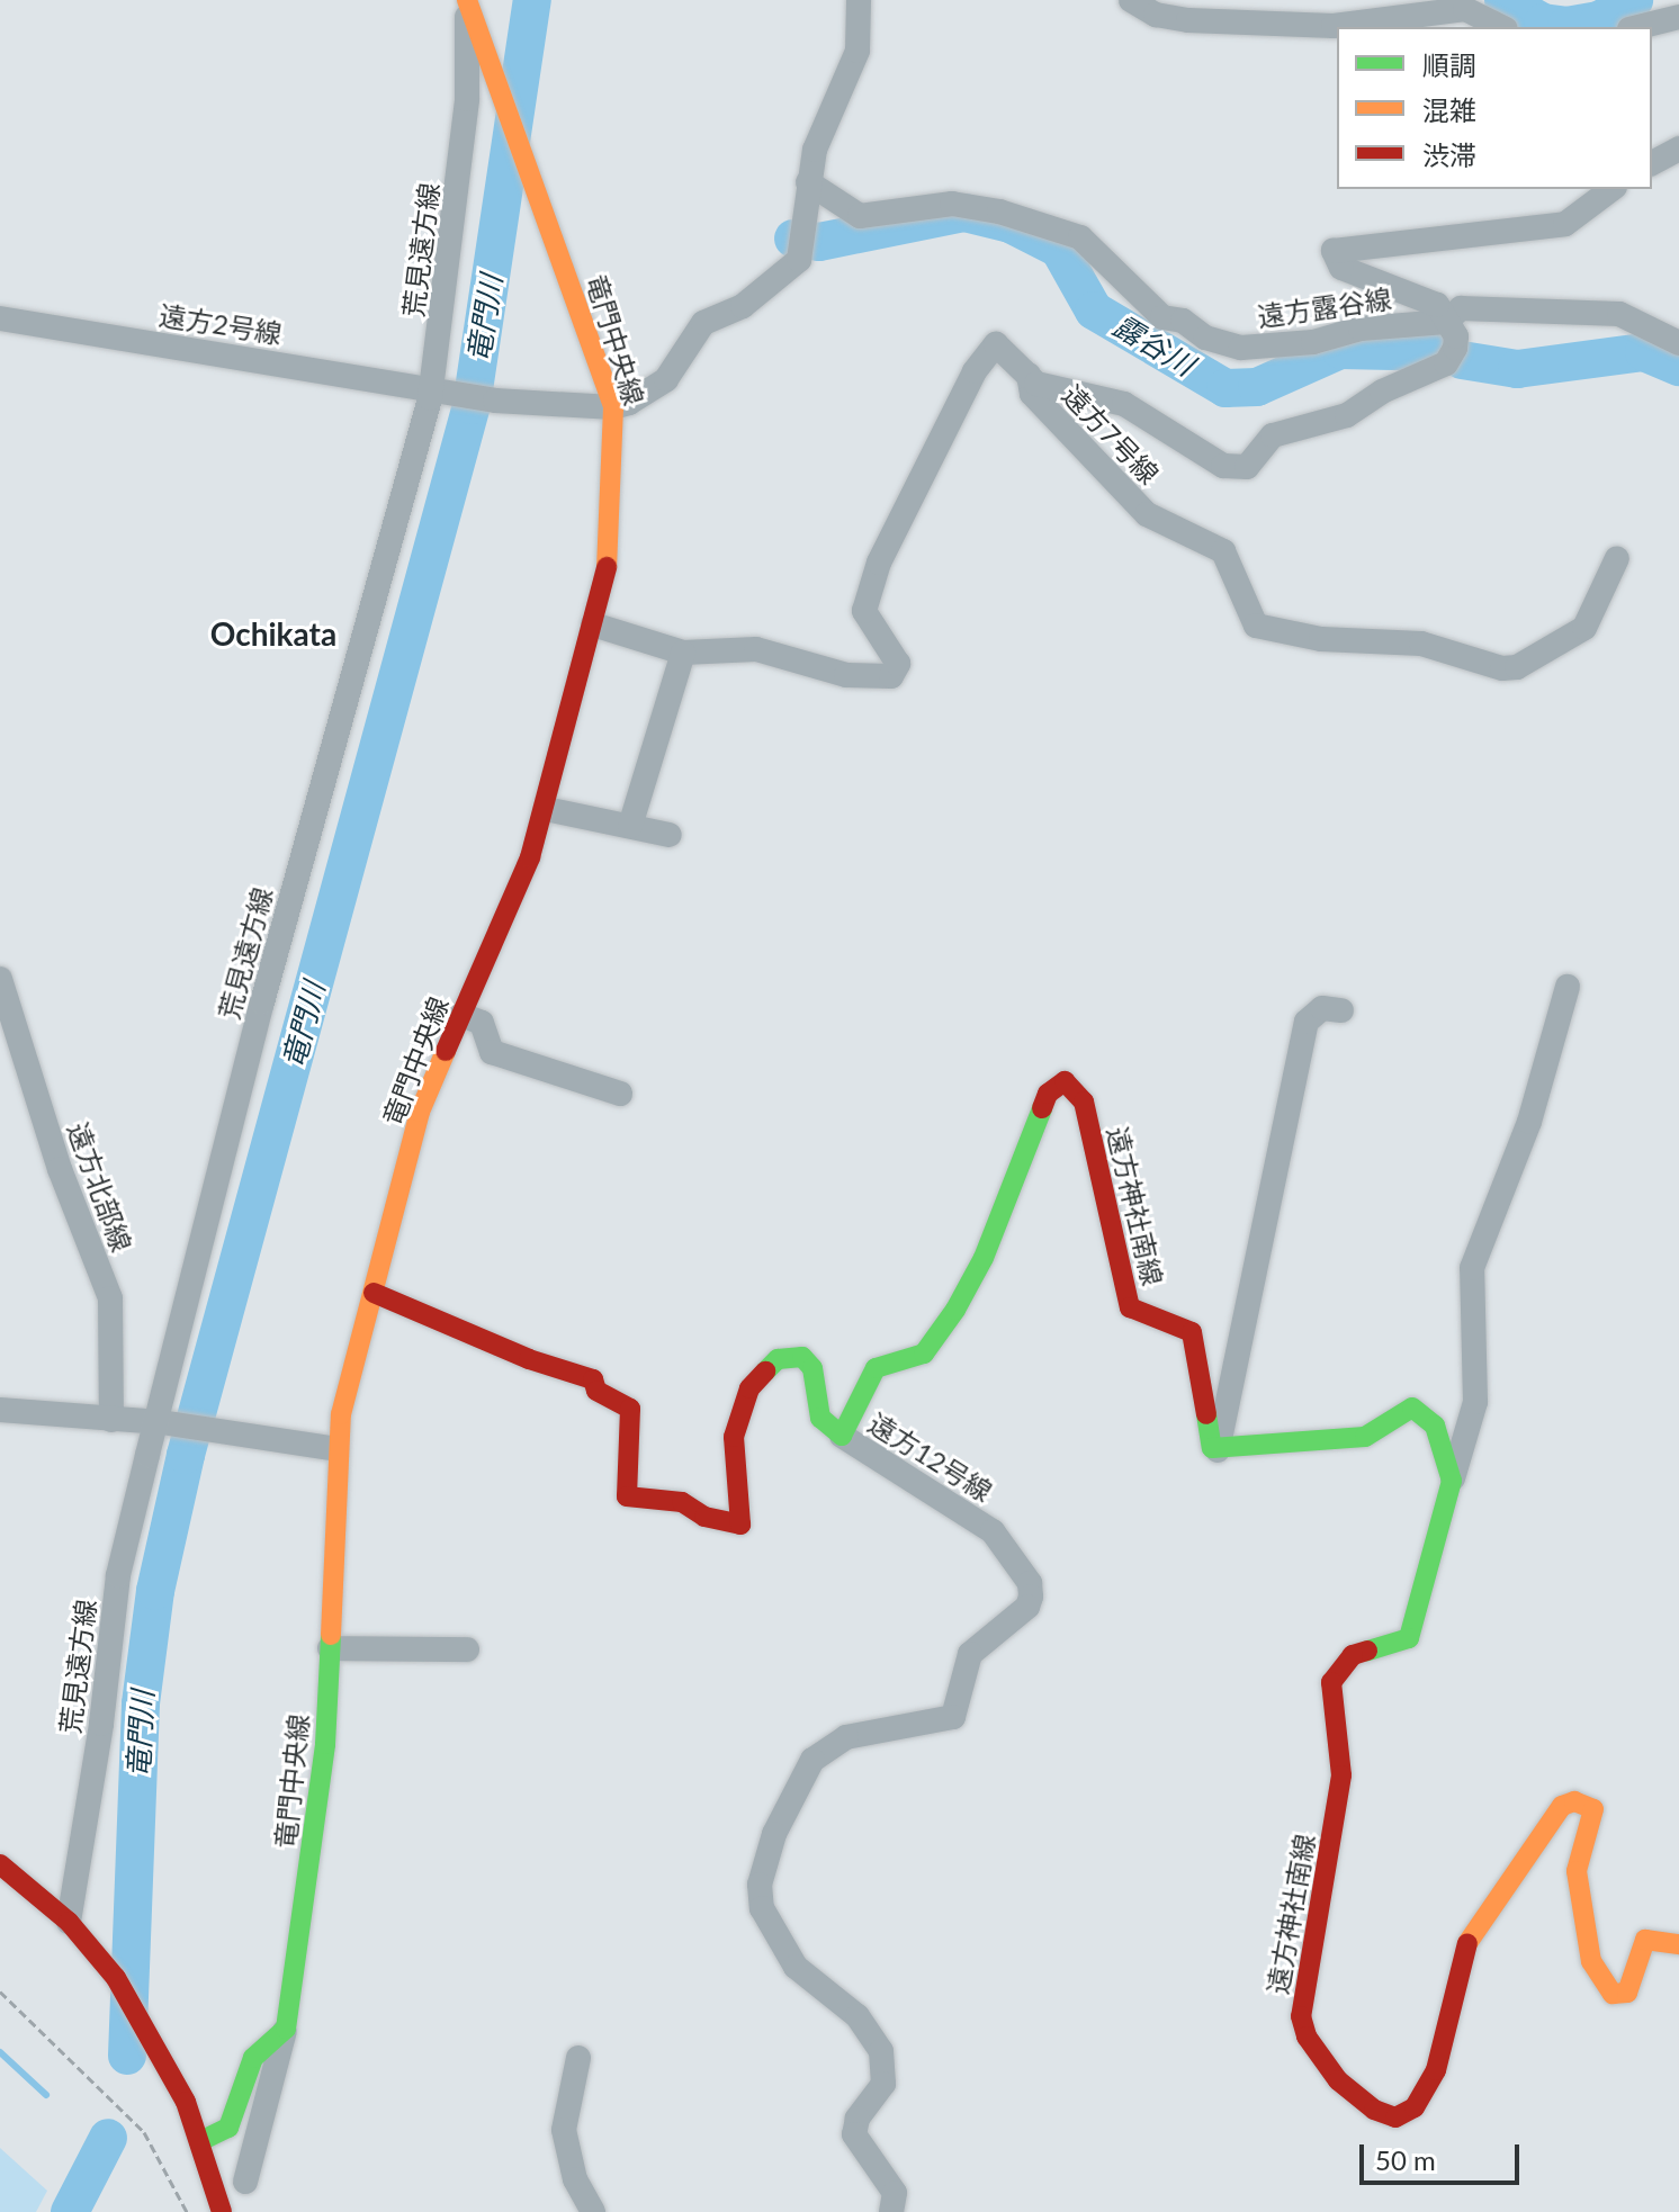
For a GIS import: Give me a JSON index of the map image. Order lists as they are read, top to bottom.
{
  "streets": {
    "street": [
      "荒見遠方線",
      "遠方露谷線",
      "遠方2号線",
      "竜門中央線",
      "遠方7号線",
      "遠方北部線",
      "遠方神社南線",
      "遠方12号線"
    ]
  },
  "crossings": [
    ["荒見遠方線", "遠方2号線"],
    ["荒見遠方線", "竜門中央線"],
    ["遠方2号線", "竜門中央線"],
    ["竜門中央線", "遠方7号線"],
    ["遠方神社南線", "遠方12号線"]
  ],
  "districts": ["Ochikata"],
  "water": ["竜門川", "露谷川"],
  "legend": ["順調", "混雑", "渋滞"],
  "scale_bar": "50 m"
}
